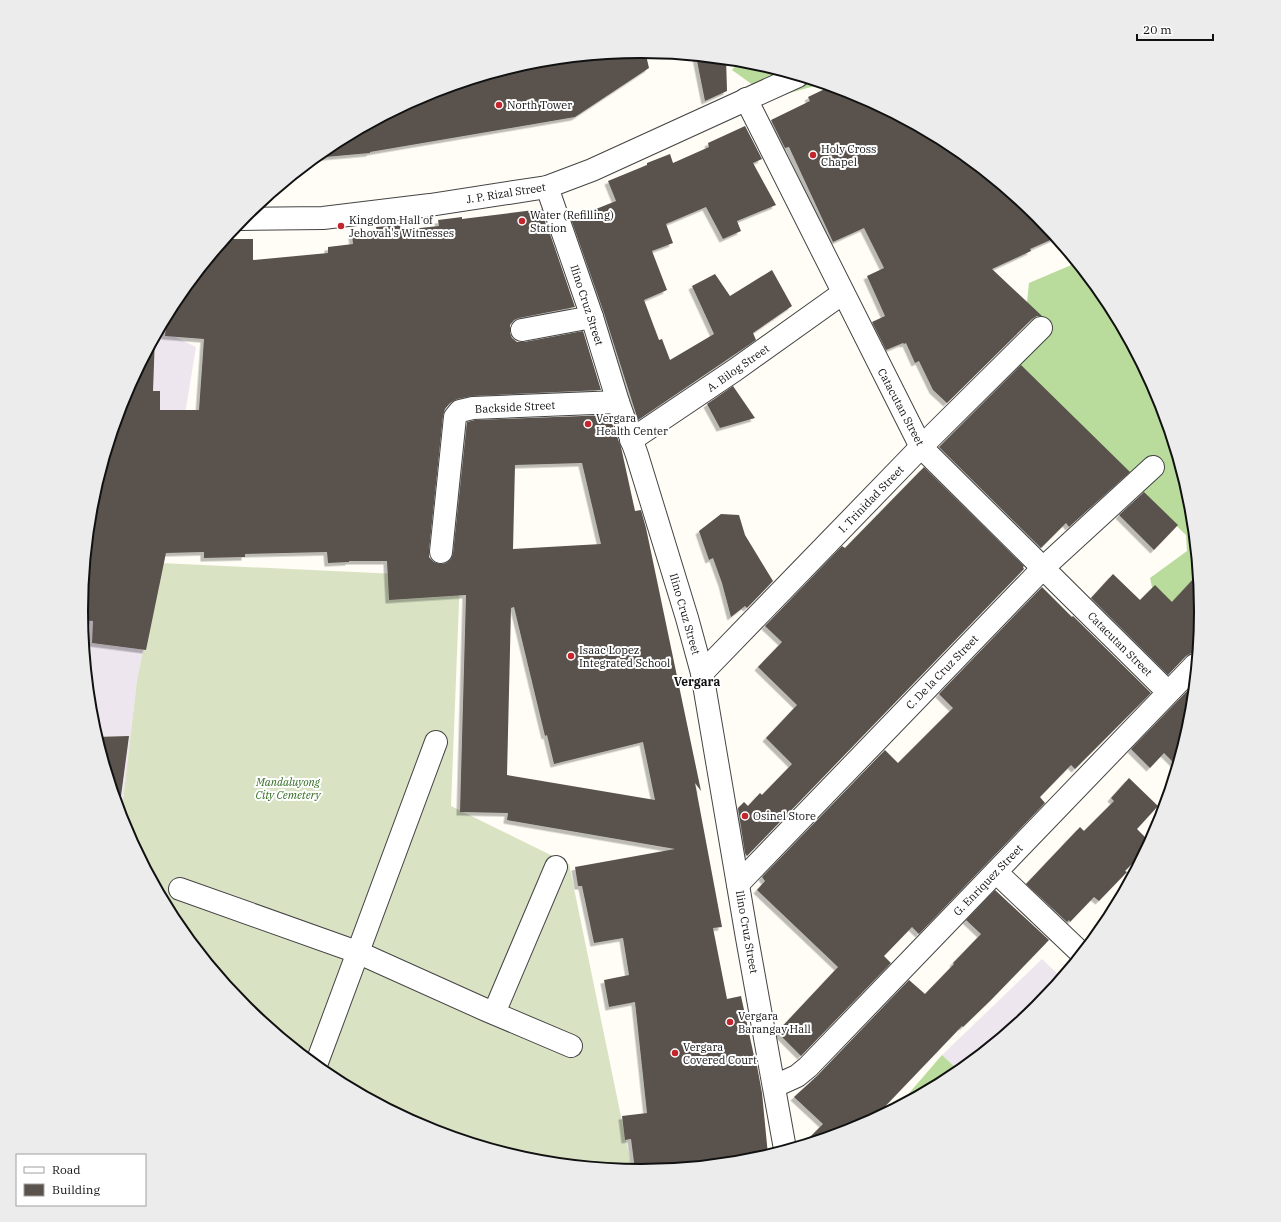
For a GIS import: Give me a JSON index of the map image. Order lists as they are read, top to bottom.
{
  "streets": {
    "street": [
      "J. P. Rizal Street",
      "Ilino Cruz Street",
      "A. Bilog Street",
      "Backside Street",
      "Catacutan Street",
      "I. Trinidad Street",
      "C. De la Cruz Street",
      "G. Enriquez Street"
    ]
  },
  "crossings": [
    ["J. P. Rizal Street", "Ilino Cruz Street"],
    ["J. P. Rizal Street", "Catacutan Street"],
    ["Ilino Cruz Street", "A. Bilog Street"],
    ["Ilino Cruz Street", "Backside Street"],
    ["Ilino Cruz Street", "I. Trinidad Street"],
    ["Ilino Cruz Street", "C. De la Cruz Street"],
    ["Ilino Cruz Street", "G. Enriquez Street"],
    ["A. Bilog Street", "Catacutan Street"],
    ["Catacutan Street", "I. Trinidad Street"],
    ["Catacutan Street", "C. De la Cruz Street"],
    ["Catacutan Street", "G. Enriquez Street"]
  ],
  "districts": ["Vergara"],
  "parks": ["Mandaluyong City Cemetery"],
  "places": [
    "North Tower",
    "Holy Cross Chapel",
    "Water (Refilling) Station",
    "Kingdom Hall of Jehovah's Witnesses",
    "Vergara Health Center",
    "Isaac Lopez Integrated School",
    "Osinel Store",
    "Vergara Barangay Hall",
    "Vergara Covered Court"
  ],
  "legend": ["Road", "Building"],
  "scale_bar": "20 m"
}
